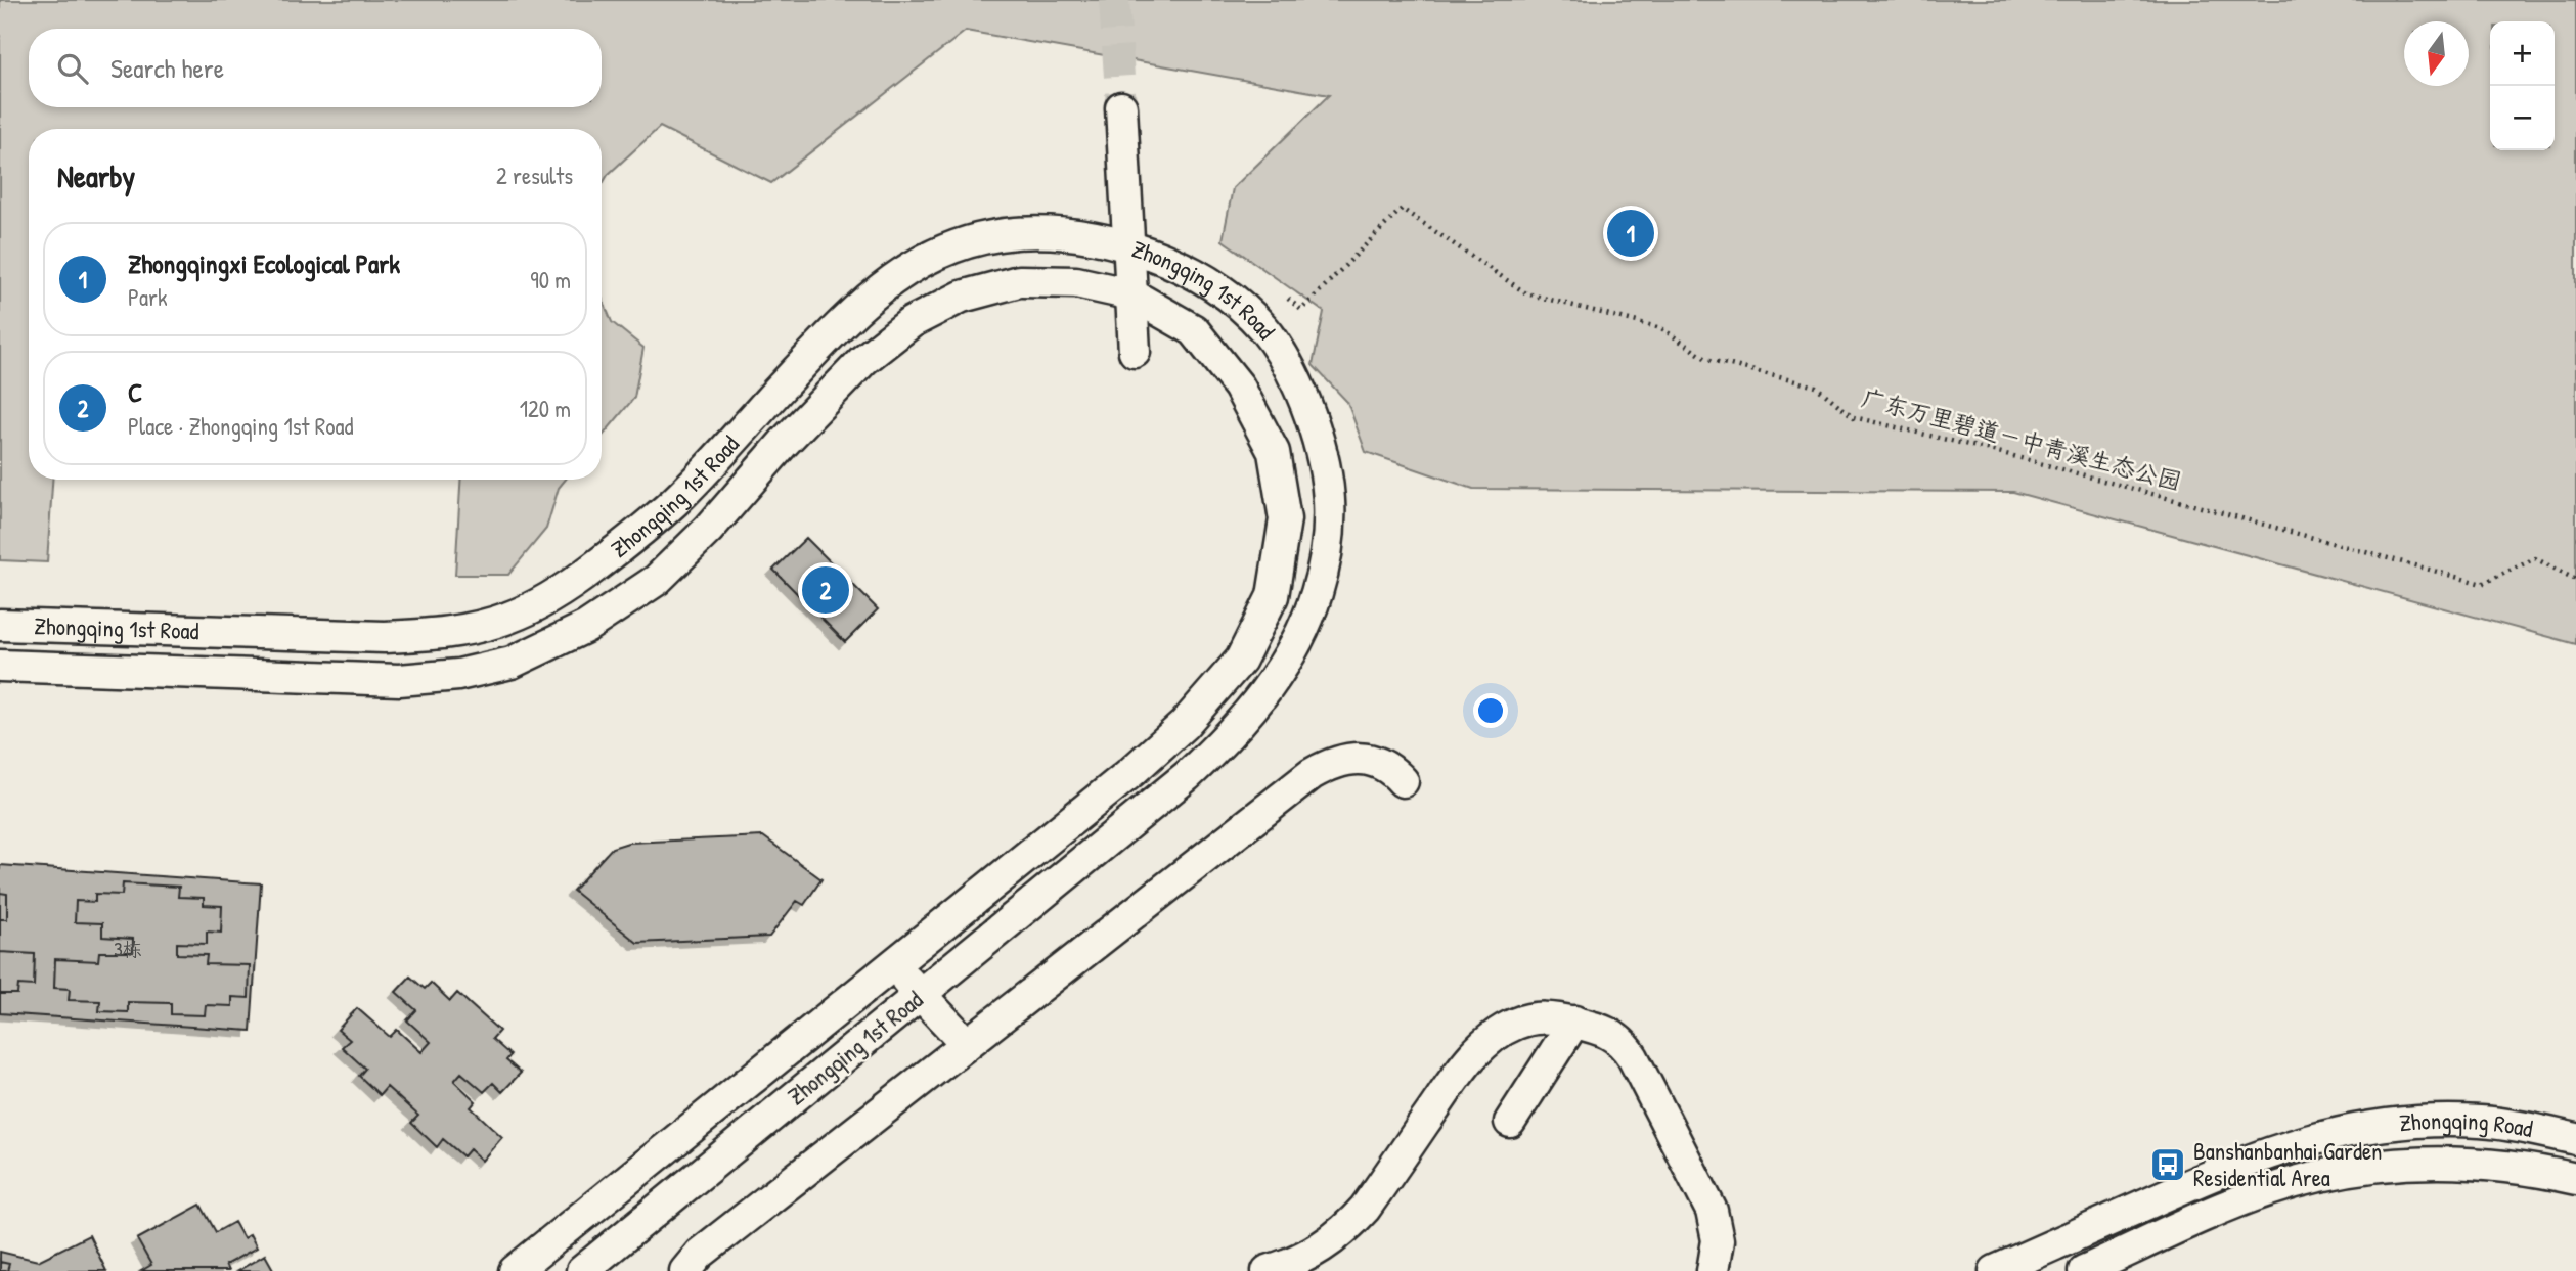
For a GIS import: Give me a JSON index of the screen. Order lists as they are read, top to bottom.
{
  "streets": {
    "street": ["Zhongqing 1st Road", "Zhongqing Road"],
    "path": ["广东万里碧道－中青溪生态公园"]
  },
  "places": {
    "bus stop": ["Banshanbanhai Garden Residential Area"]
  },
  "house_numbers": ["3栋"],
  "north": "bottom",
  "page": {
    "map_buttons": ["+", "−"],
    "search": "Search here",
    "heading": ["Nearby", "2 results"],
    "pins": ["1", "2"],
    "list": [
      {
        "mark": "1",
        "name": "Zhongqingxi Ecological Park",
        "note": "Park",
        "value": "90 m"
      },
      {
        "mark": "2",
        "name": "C",
        "note": "Place · Zhongqing 1st Road",
        "value": "120 m"
      }
    ]
  }
}
